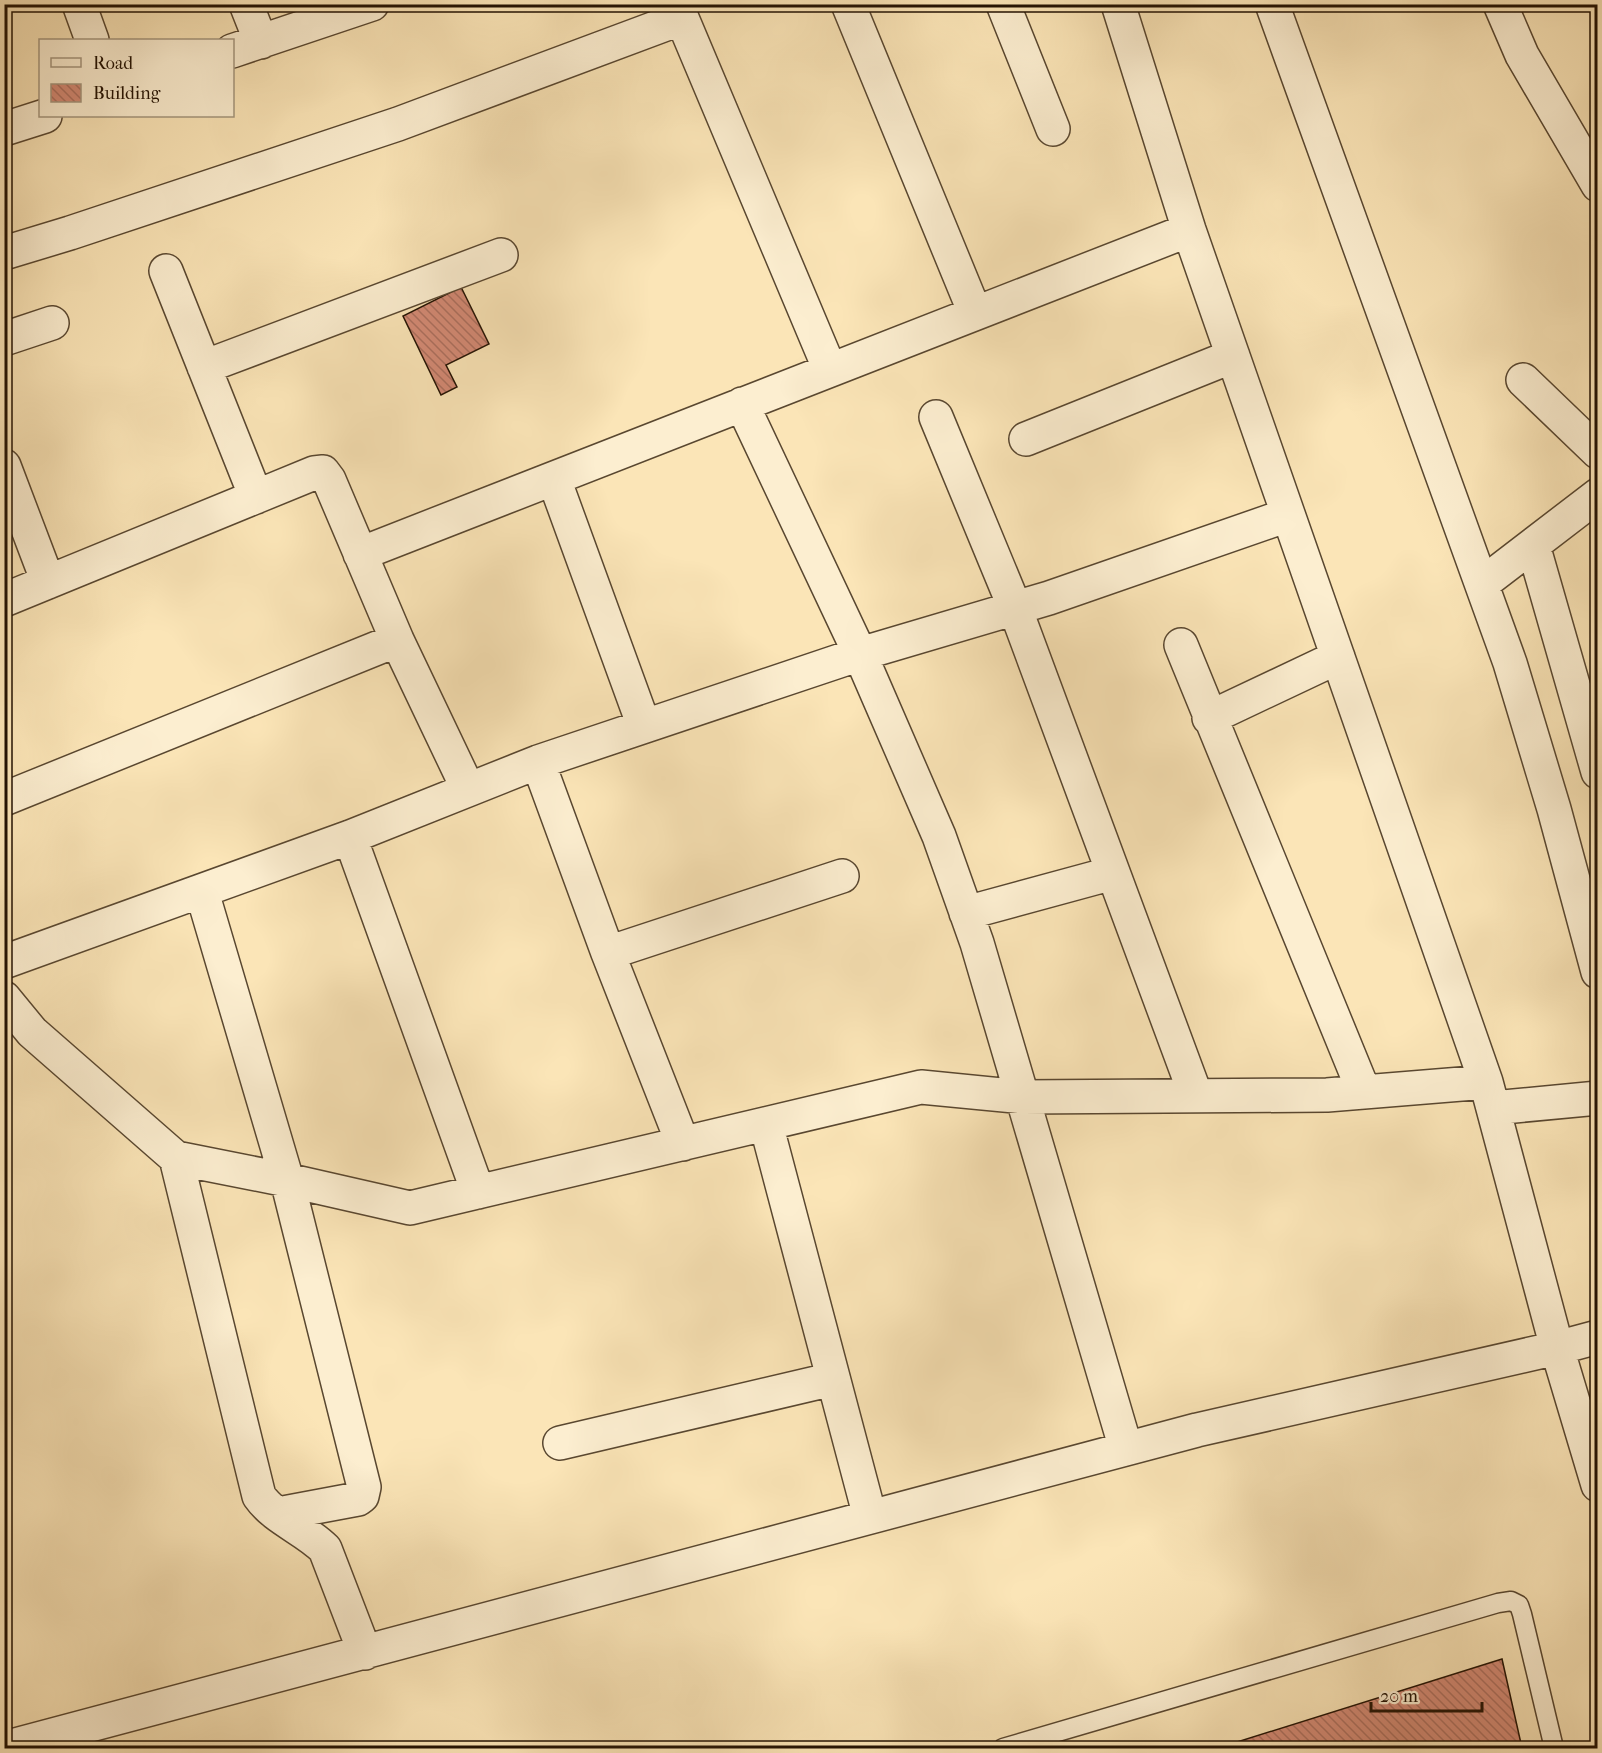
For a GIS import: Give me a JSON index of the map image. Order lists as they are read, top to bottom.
{
  "legend": ["Road", "Building"],
  "scale_bar": "20 m"
}
